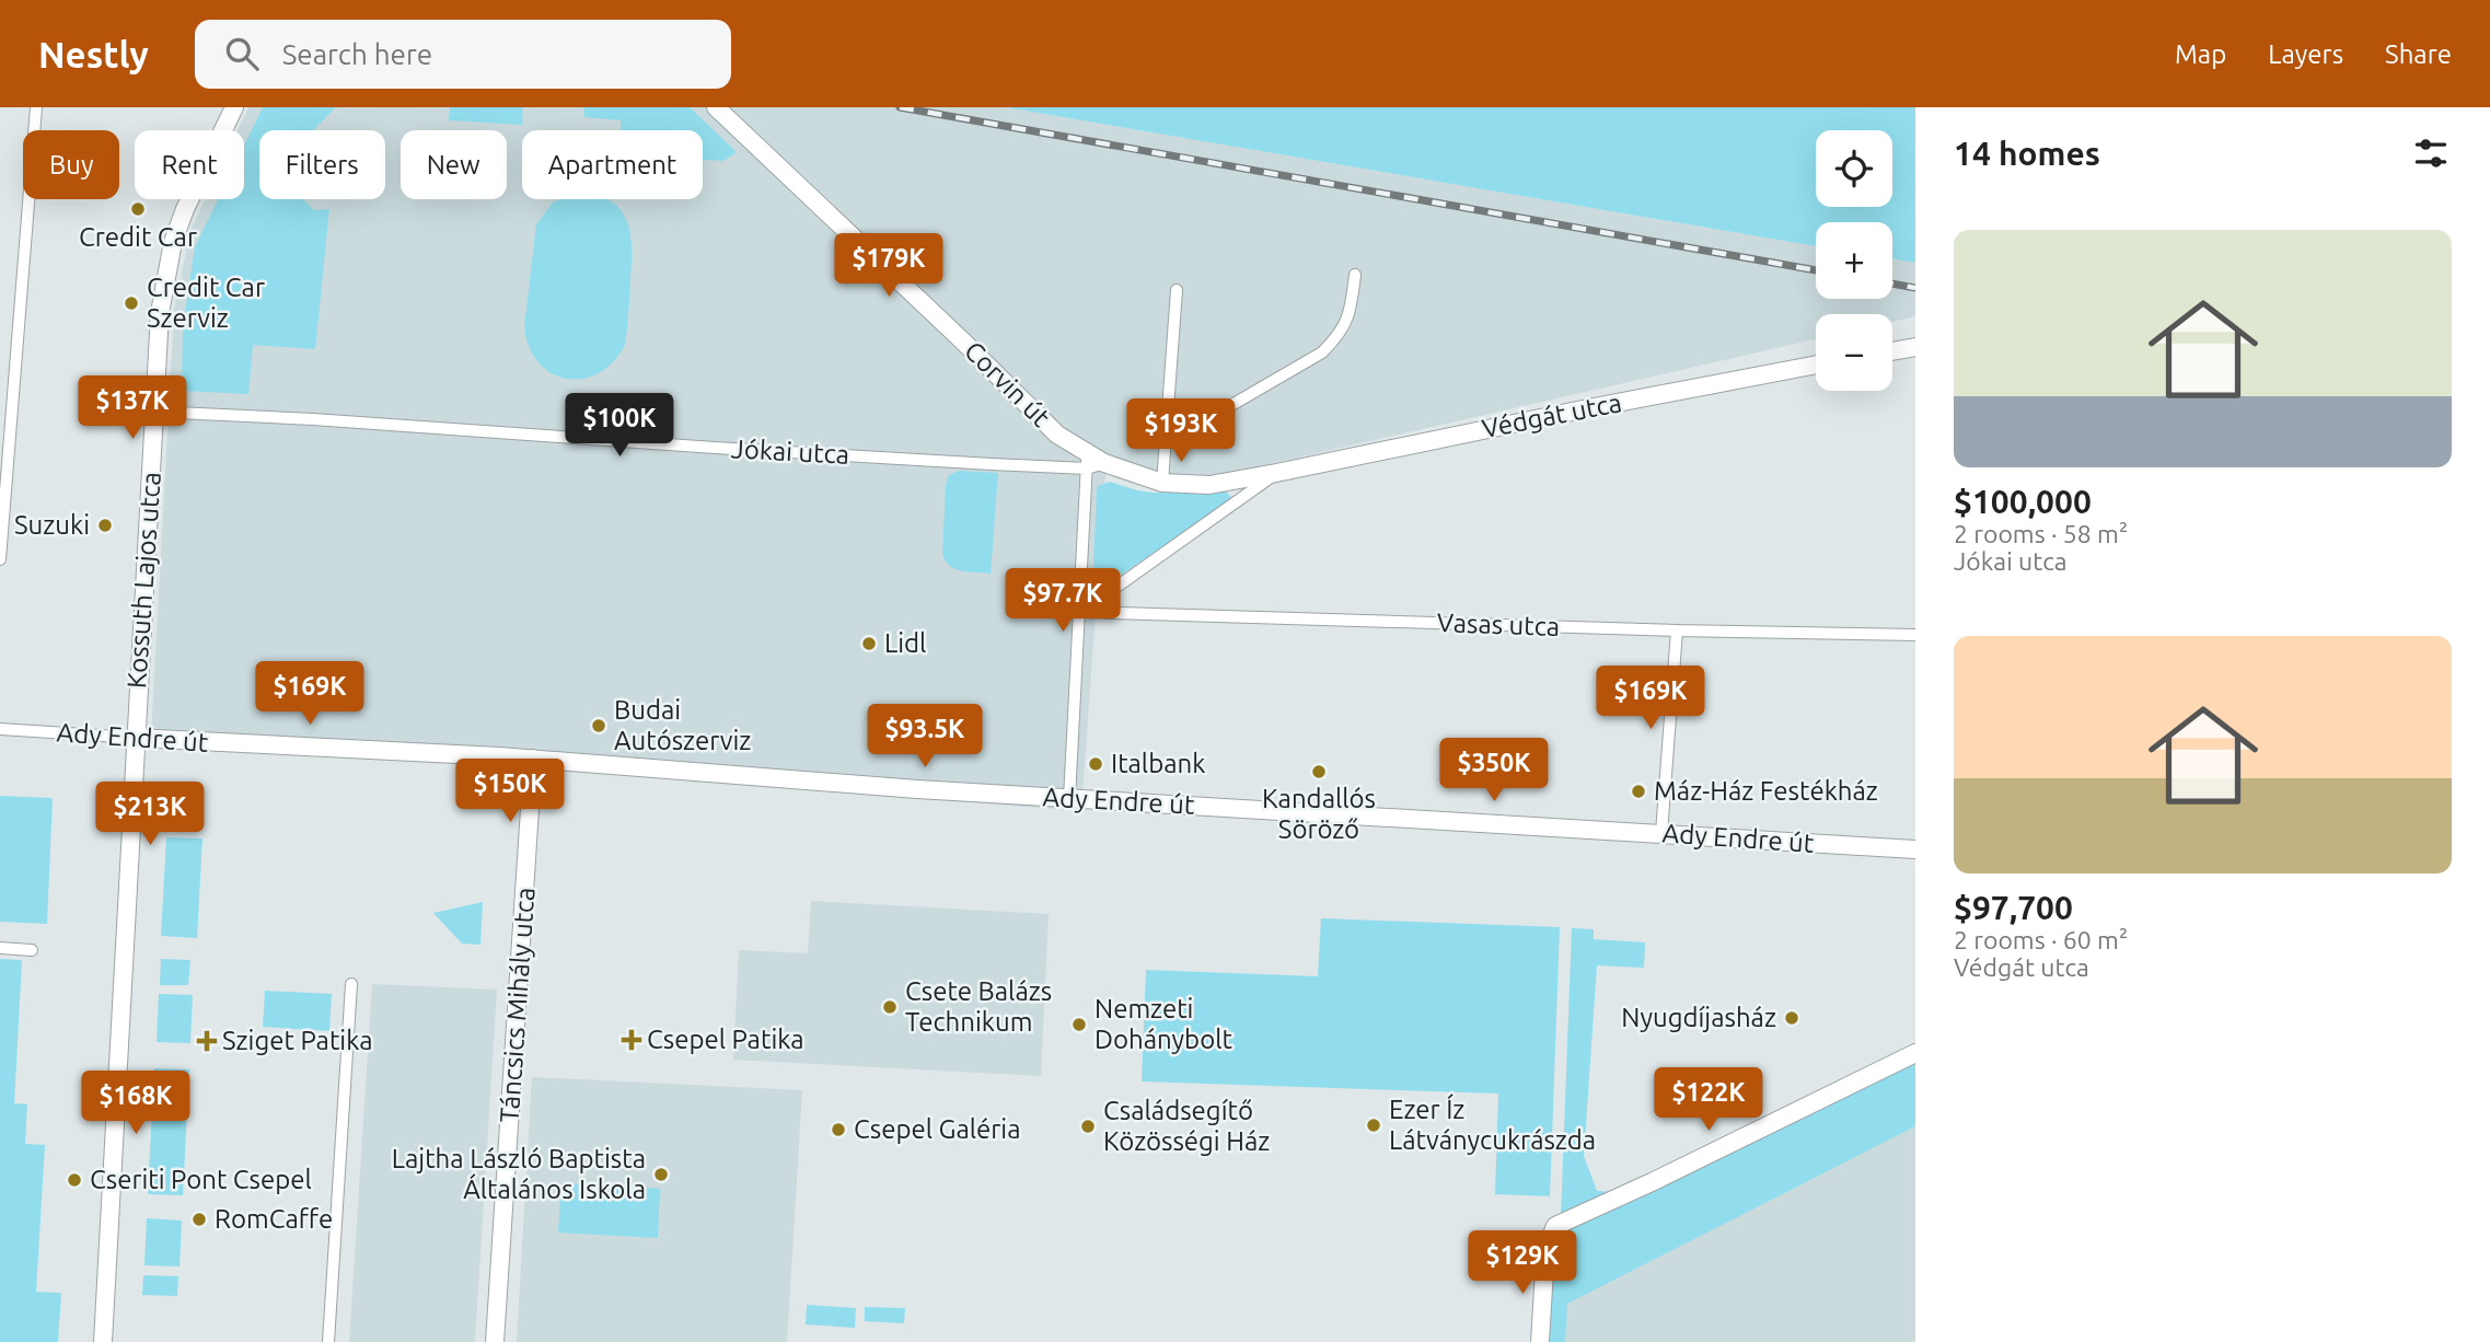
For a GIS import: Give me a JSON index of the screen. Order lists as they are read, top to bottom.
{
  "streets": {
    "street": [
      "Corvin út",
      "Védgát utca",
      "Jókai utca",
      "Kossuth Lajos utca",
      "Vasas utca",
      "Ady Endre út",
      "Táncsics Mihály utca"
    ]
  },
  "crossings": [
    ["Corvin út", "Védgát utca"],
    ["Corvin út", "Jókai utca"],
    ["Védgát utca", "Jókai utca"],
    ["Védgát utca", "Vasas utca"],
    ["Jókai utca", "Kossuth Lajos utca"],
    ["Kossuth Lajos utca", "Ady Endre út"],
    ["Ady Endre út", "Táncsics Mihály utca"]
  ],
  "places": {
    "other": [
      "Credit Car",
      "Credit Car Szerviz",
      "Suzuki",
      "Lidl",
      "Budai Autószerviz",
      "Italbank",
      "Kandallós Söröző",
      "Máz-Ház Festékház",
      "Csete Balázs Technikum",
      "Nyugdíjasház",
      "Nemzeti Dohánybolt",
      "Ezer Íz Látványcukrászda",
      "Családsegítő Közösségi Ház",
      "Csepel Galéria",
      "Lajtha László Baptista Általános Iskola",
      "Cseriti Pont Csepel",
      "RomCaffe"
    ],
    "health": ["Csepel Patika", "Sziget Patika"]
  },
  "page": {
    "header": "Nestly",
    "search": "Search here",
    "nav": ["Map", "Layers", "Share"],
    "heading": "14 homes",
    "map_buttons": ["+", "−"],
    "chip": [
      "Buy",
      "Rent",
      "Filters",
      "New",
      "Apartment"
    ],
    "list": [
      {
        "name": "$100,000",
        "note": "2 rooms · 58 m² · Jókai utca"
      },
      {
        "name": "$97,700",
        "note": "2 rooms · 60 m² · Védgát utca"
      }
    ],
    "price": [
      "$179K",
      "$137K",
      "$100K",
      "$193K",
      "$97.7K",
      "$169K",
      "$169K",
      "$93.5K",
      "$350K",
      "$150K",
      "$213K",
      "$122K",
      "$168K",
      "$129K"
    ]
  }
}
